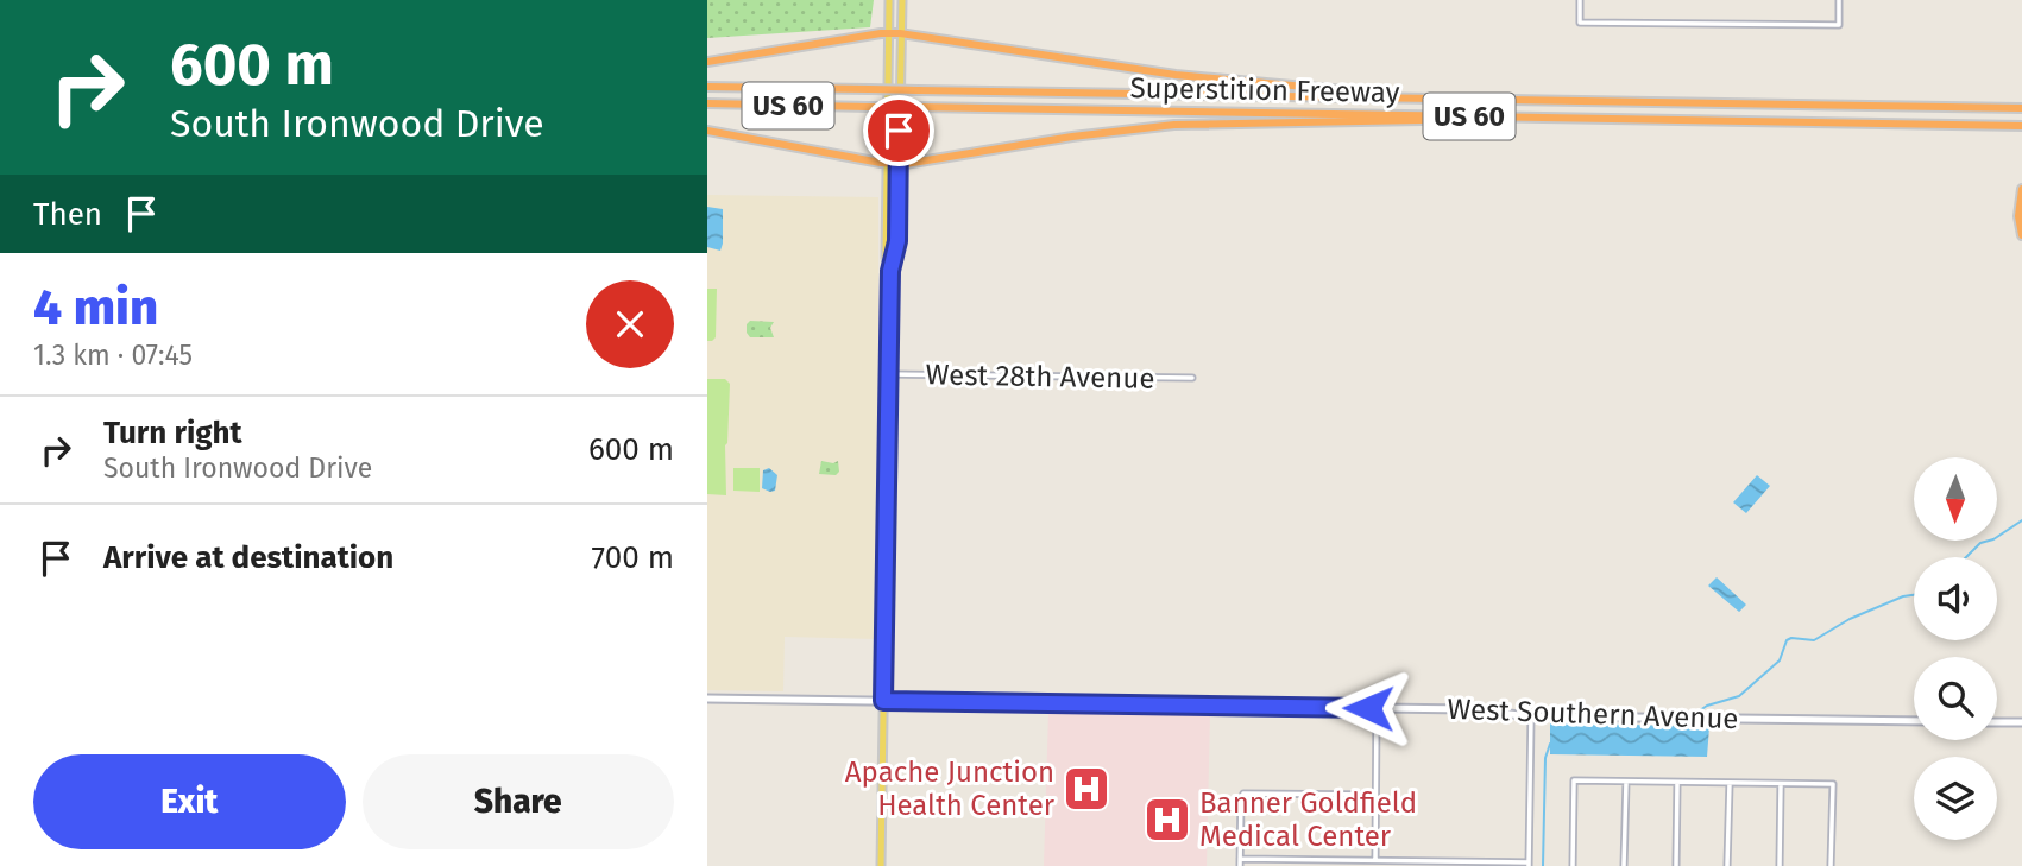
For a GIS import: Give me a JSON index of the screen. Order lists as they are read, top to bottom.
{
  "streets": {
    "highway": ["Superstition Freeway", "US 60"],
    "main road": ["West Southern Avenue"],
    "street": ["West 28th Avenue"]
  },
  "places": {
    "hospital": ["Apache Junction Health Center", "Banner Goldfield Medical Center"]
  },
  "north": "bottom",
  "page": {
    "turn": ["600 m", "South Ironwood Drive"],
    "then": "Then",
    "heading": ["4 min", "1.3 km · 07:45"],
    "list": [
      {
        "name": "Turn right",
        "note": "South Ironwood Drive",
        "value": "600 m"
      },
      {
        "name": "Arrive at destination",
        "value": "700 m"
      }
    ],
    "buttons": ["Exit", "Share"]
  }
}
